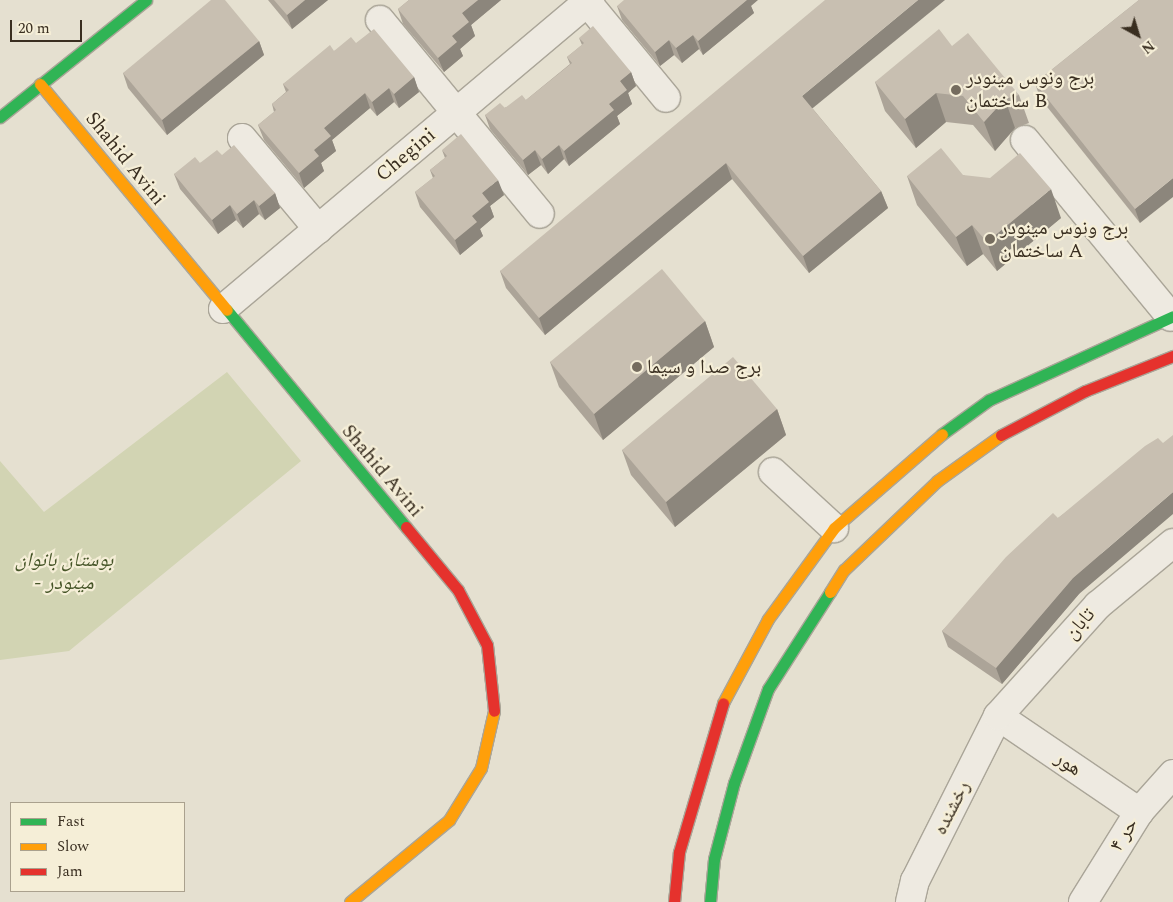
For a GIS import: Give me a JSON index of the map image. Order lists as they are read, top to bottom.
{
  "streets": {
    "main road": ["Shahid Avini"],
    "street": [
      "Chegini",
      "تابان",
      "هور",
      "رخشنده",
      "حر ۴"
    ]
  },
  "crossings": [
    ["Chegini", "Shahid Avini"],
    ["تابان", "هور"],
    ["تابان", "رخشنده"],
    ["هور", "رخشنده"],
    ["هور", "حر ۴"]
  ],
  "parks": ["بوستان بانوان - مینودر"],
  "places": ["برج ونوس مینودر ساختمان B", "برج ونوس مینودر ساختمان A", "برج صدا و سیما"],
  "legend": ["Fast", "Slow", "Jam"],
  "scale_bar": "20 m",
  "north": "bottom right"
}
